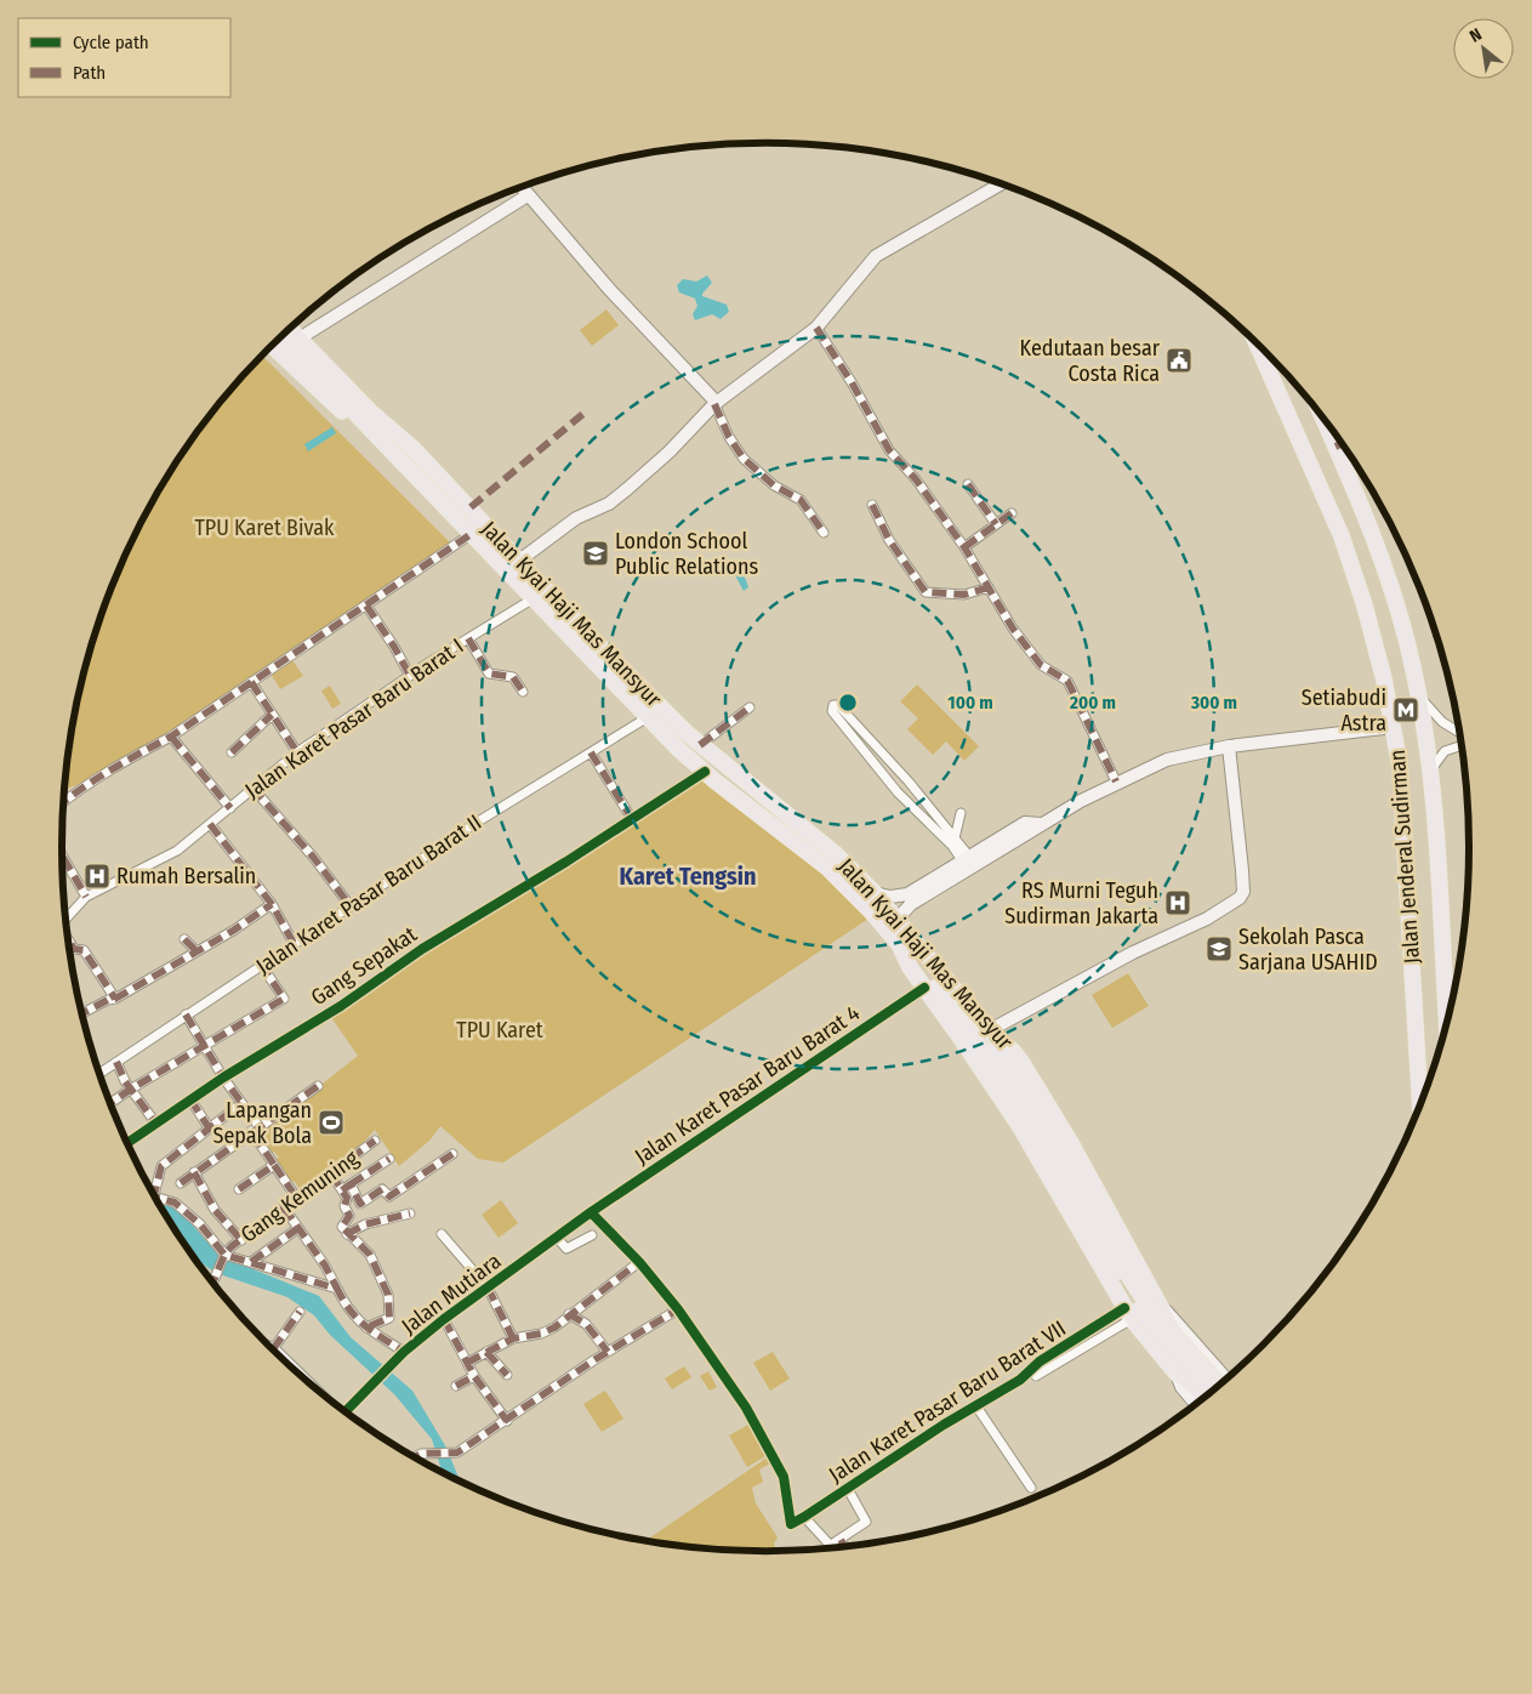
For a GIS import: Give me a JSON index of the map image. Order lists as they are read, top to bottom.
{
  "streets": {
    "main road": ["Jalan Kyai Haji Mas Mansyur", "Jalan Jenderal Sudirman"],
    "street": [
      "Jalan Karet Pasar Baru Barat I",
      "Jalan Karet Pasar Baru Barat II",
      "Gang Sepakat",
      "Jalan Karet Pasar Baru Barat 4",
      "Gang Kemuning",
      "Jalan Mutiara",
      "Jalan Karet Pasar Baru Barat VII"
    ]
  },
  "crossings": [
    ["Jalan Kyai Haji Mas Mansyur", "Jalan Karet Pasar Baru Barat I"],
    ["Jalan Kyai Haji Mas Mansyur", "Jalan Karet Pasar Baru Barat II"],
    ["Jalan Kyai Haji Mas Mansyur", "Gang Sepakat"],
    ["Jalan Kyai Haji Mas Mansyur", "Jalan Karet Pasar Baru Barat 4"],
    ["Jalan Kyai Haji Mas Mansyur", "Jalan Karet Pasar Baru Barat VII"],
    ["Jalan Karet Pasar Baru Barat 4", "Jalan Mutiara"]
  ],
  "districts": ["Karet Tengsin"],
  "parks": ["TPU Karet Bivak", "TPU Karet"],
  "places": {
    "public building": ["Kedutaan besar Costa Rica"],
    "school or university": ["London School Public Relations", "Sekolah Pasca Sarjana USAHID"],
    "metro station": ["Setiabudi Astra"],
    "hospital": ["Rumah Bersalin", "RS Murni Teguh Sudirman Jakarta"],
    "sports": ["Lapangan Sepak Bola"]
  },
  "legend": ["Cycle path", "Path"],
  "north": "top left",
  "rings": ["100 m", "200 m", "300 m"]
}
